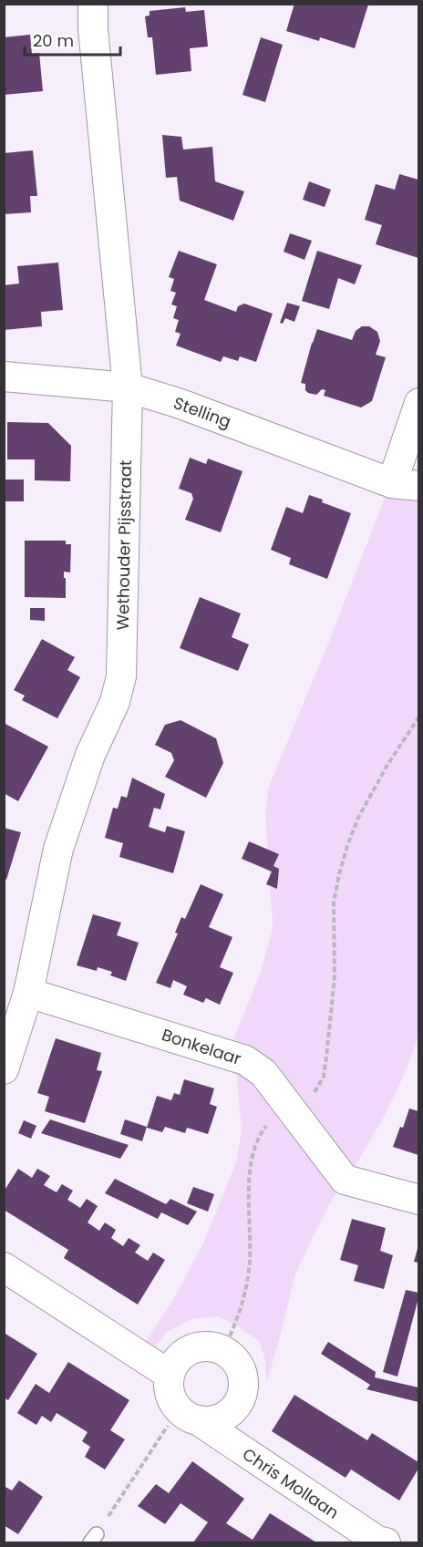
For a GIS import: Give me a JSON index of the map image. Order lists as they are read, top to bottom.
{
  "streets": {
    "street": [
      "Stelling",
      "Wethouder Pijsstraat",
      "Bonkelaar",
      "Chris Mollaan"
    ]
  },
  "crossings": [
    ["Stelling", "Wethouder Pijsstraat"],
    ["Wethouder Pijsstraat", "Bonkelaar"]
  ],
  "scale_bar": "20 m"
}
